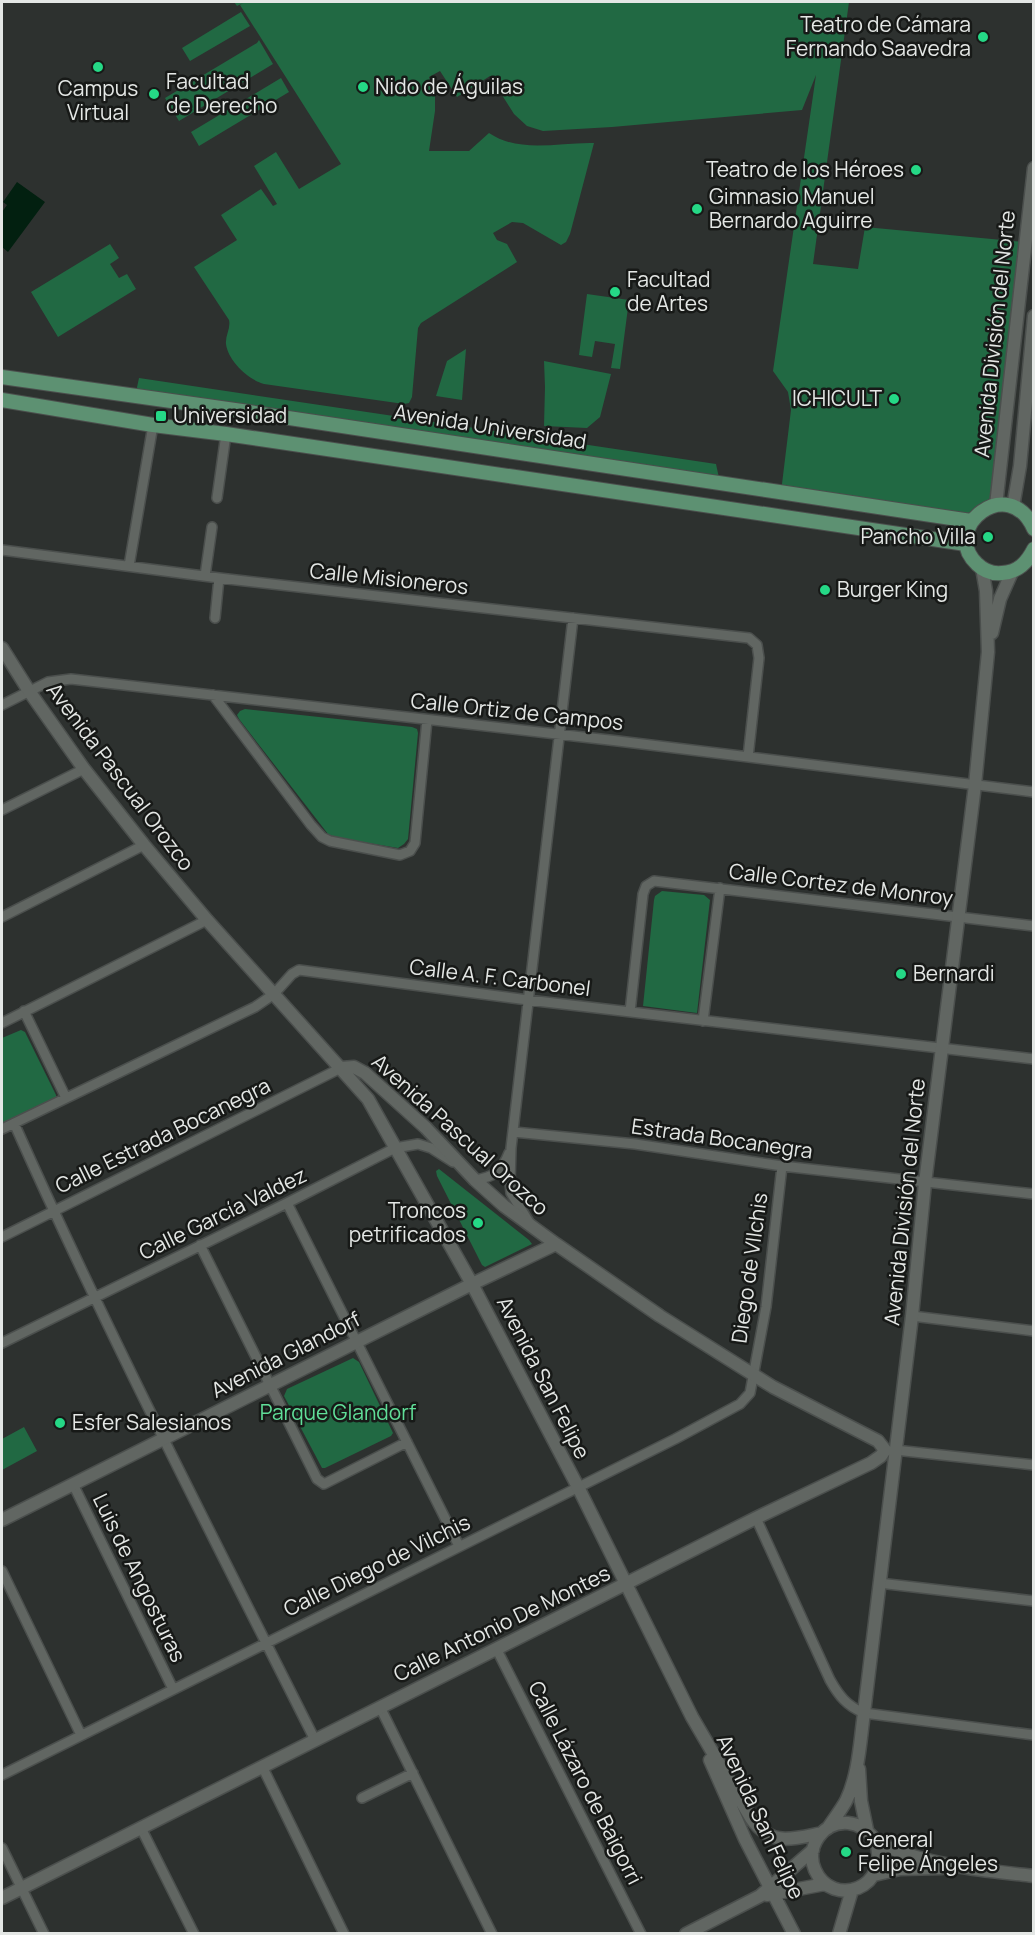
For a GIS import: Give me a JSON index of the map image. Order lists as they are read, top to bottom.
{
  "streets": {
    "main road": [
      "Avenida División del Norte",
      "Avenida Universidad",
      "Avenida Pascual Orozco",
      "Avenida Glandorf",
      "Avenida San Felipe",
      "Calle Antonio De Montes"
    ],
    "street": [
      "Calle Misioneros",
      "Calle Ortiz de Campos",
      "Calle Cortez de Monroy",
      "Calle A. F. Carbonel",
      "Calle Estrada Bocanegra",
      "Estrada Bocanegra",
      "Calle García Valdez",
      "Diego de VIlchis",
      "Calle Diego de Vilchis",
      "Luis de Angosturas",
      "Calle Lázaro de Baigorri"
    ]
  },
  "crossings": [
    ["Avenida División del Norte", "Calle Ortiz de Campos"],
    ["Avenida División del Norte", "Avenida Pascual Orozco"],
    ["Avenida División del Norte", "Calle Cortez de Monroy"],
    ["Avenida División del Norte", "Calle A. F. Carbonel"],
    ["Avenida División del Norte", "Estrada Bocanegra"],
    ["Avenida División del Norte", "Avenida San Felipe"],
    ["Avenida División del Norte", "Calle Antonio De Montes"],
    ["Calle Misioneros", "Calle Ortiz de Campos"],
    ["Calle Ortiz de Campos", "Avenida Pascual Orozco"],
    ["Avenida Pascual Orozco", "Calle A. F. Carbonel"],
    ["Avenida Pascual Orozco", "Calle Estrada Bocanegra"],
    ["Avenida Pascual Orozco", "Calle García Valdez"],
    ["Avenida Pascual Orozco", "Diego de VIlchis"],
    ["Avenida Pascual Orozco", "Avenida Glandorf"],
    ["Avenida Pascual Orozco", "Avenida San Felipe"],
    ["Avenida Pascual Orozco", "Calle Diego de Vilchis"],
    ["Avenida Pascual Orozco", "Calle Antonio De Montes"],
    ["Calle Cortez de Monroy", "Calle A. F. Carbonel"],
    ["Calle Estrada Bocanegra", "Avenida San Felipe"],
    ["Estrada Bocanegra", "Diego de VIlchis"],
    ["Calle García Valdez", "Avenida San Felipe"],
    ["Diego de VIlchis", "Calle Diego de Vilchis"],
    ["Avenida Glandorf", "Avenida San Felipe"],
    ["Avenida Glandorf", "Luis de Angosturas"],
    ["Avenida San Felipe", "Calle Diego de Vilchis"],
    ["Avenida San Felipe", "Calle Antonio De Montes"],
    ["Calle Diego de Vilchis", "Luis de Angosturas"],
    ["Calle Antonio De Montes", "Calle Lázaro de Baigorri"]
  ],
  "parks": ["Parque Glandorf"],
  "places": {
    "other": [
      "Teatro de Cámara Fernando Saavedra",
      "Campus Virtual",
      "Nido de Águilas",
      "Facultad de Derecho",
      "Teatro de los Héroes",
      "Gimnasio Manuel Bernardo Aguirre",
      "Facultad de Artes",
      "ICHICULT",
      "Pancho Villa",
      "Burger King",
      "Bernardi",
      "Troncos petrificados",
      "Esfer Salesianos",
      "General Felipe Ángeles"
    ],
    "transit": ["Universidad"]
  }
}
